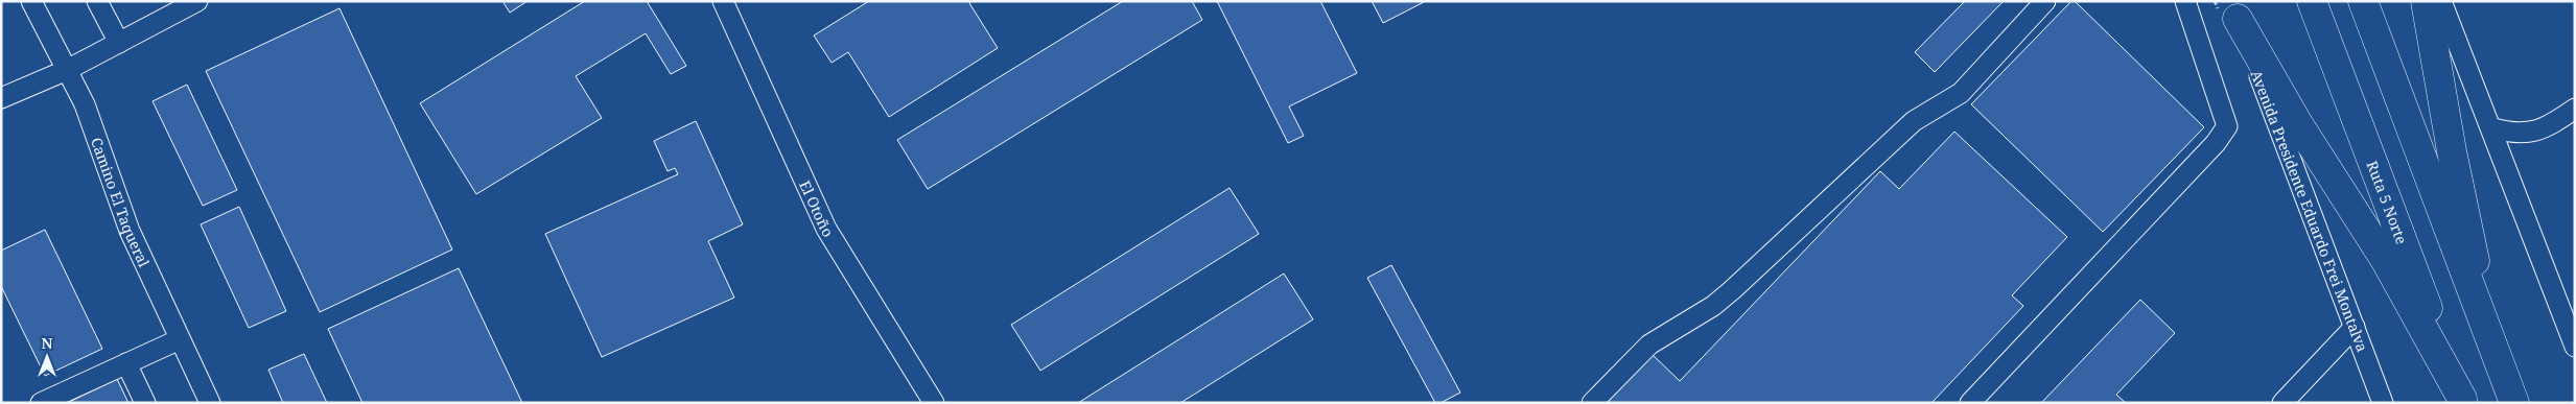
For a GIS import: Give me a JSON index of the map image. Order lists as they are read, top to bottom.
{
  "streets": {
    "highway": ["Ruta 5 Norte"],
    "street": ["Camino El Taqueral", "El Otoño", "Avenida Presidente Eduardo Frei Montalva"]
  },
  "north": "top"
}
